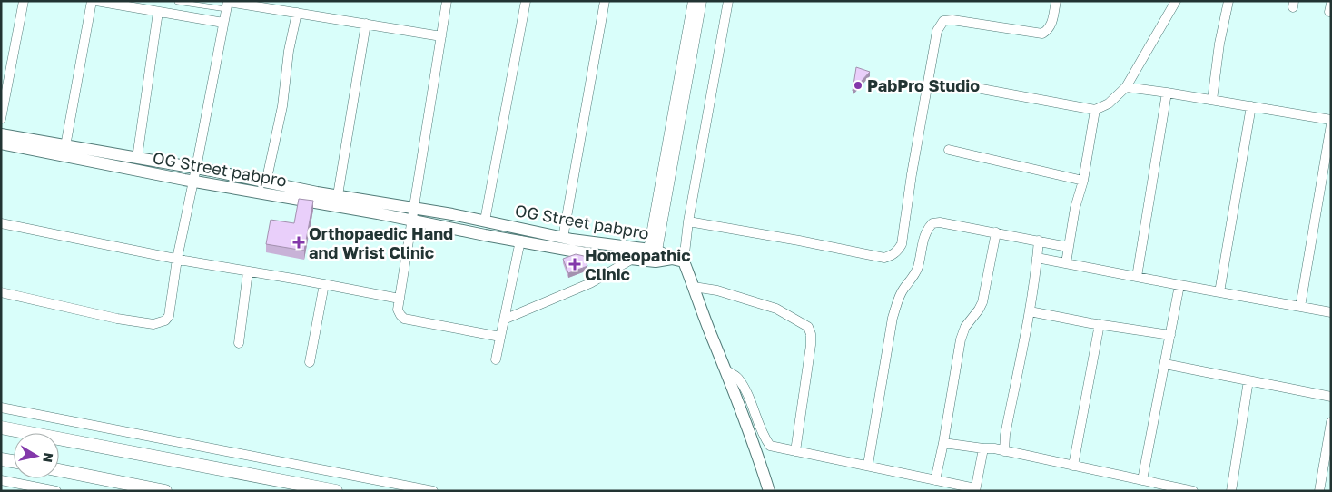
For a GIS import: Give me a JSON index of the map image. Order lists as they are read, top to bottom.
{
  "streets": {
    "street": ["OG Street pabpro"]
  },
  "places": {
    "other": ["PabPro Studio"],
    "health": ["Orthopaedic Hand and Wrist Clinic", "Homeopathic Clinic"]
  },
  "north": "right"
}
